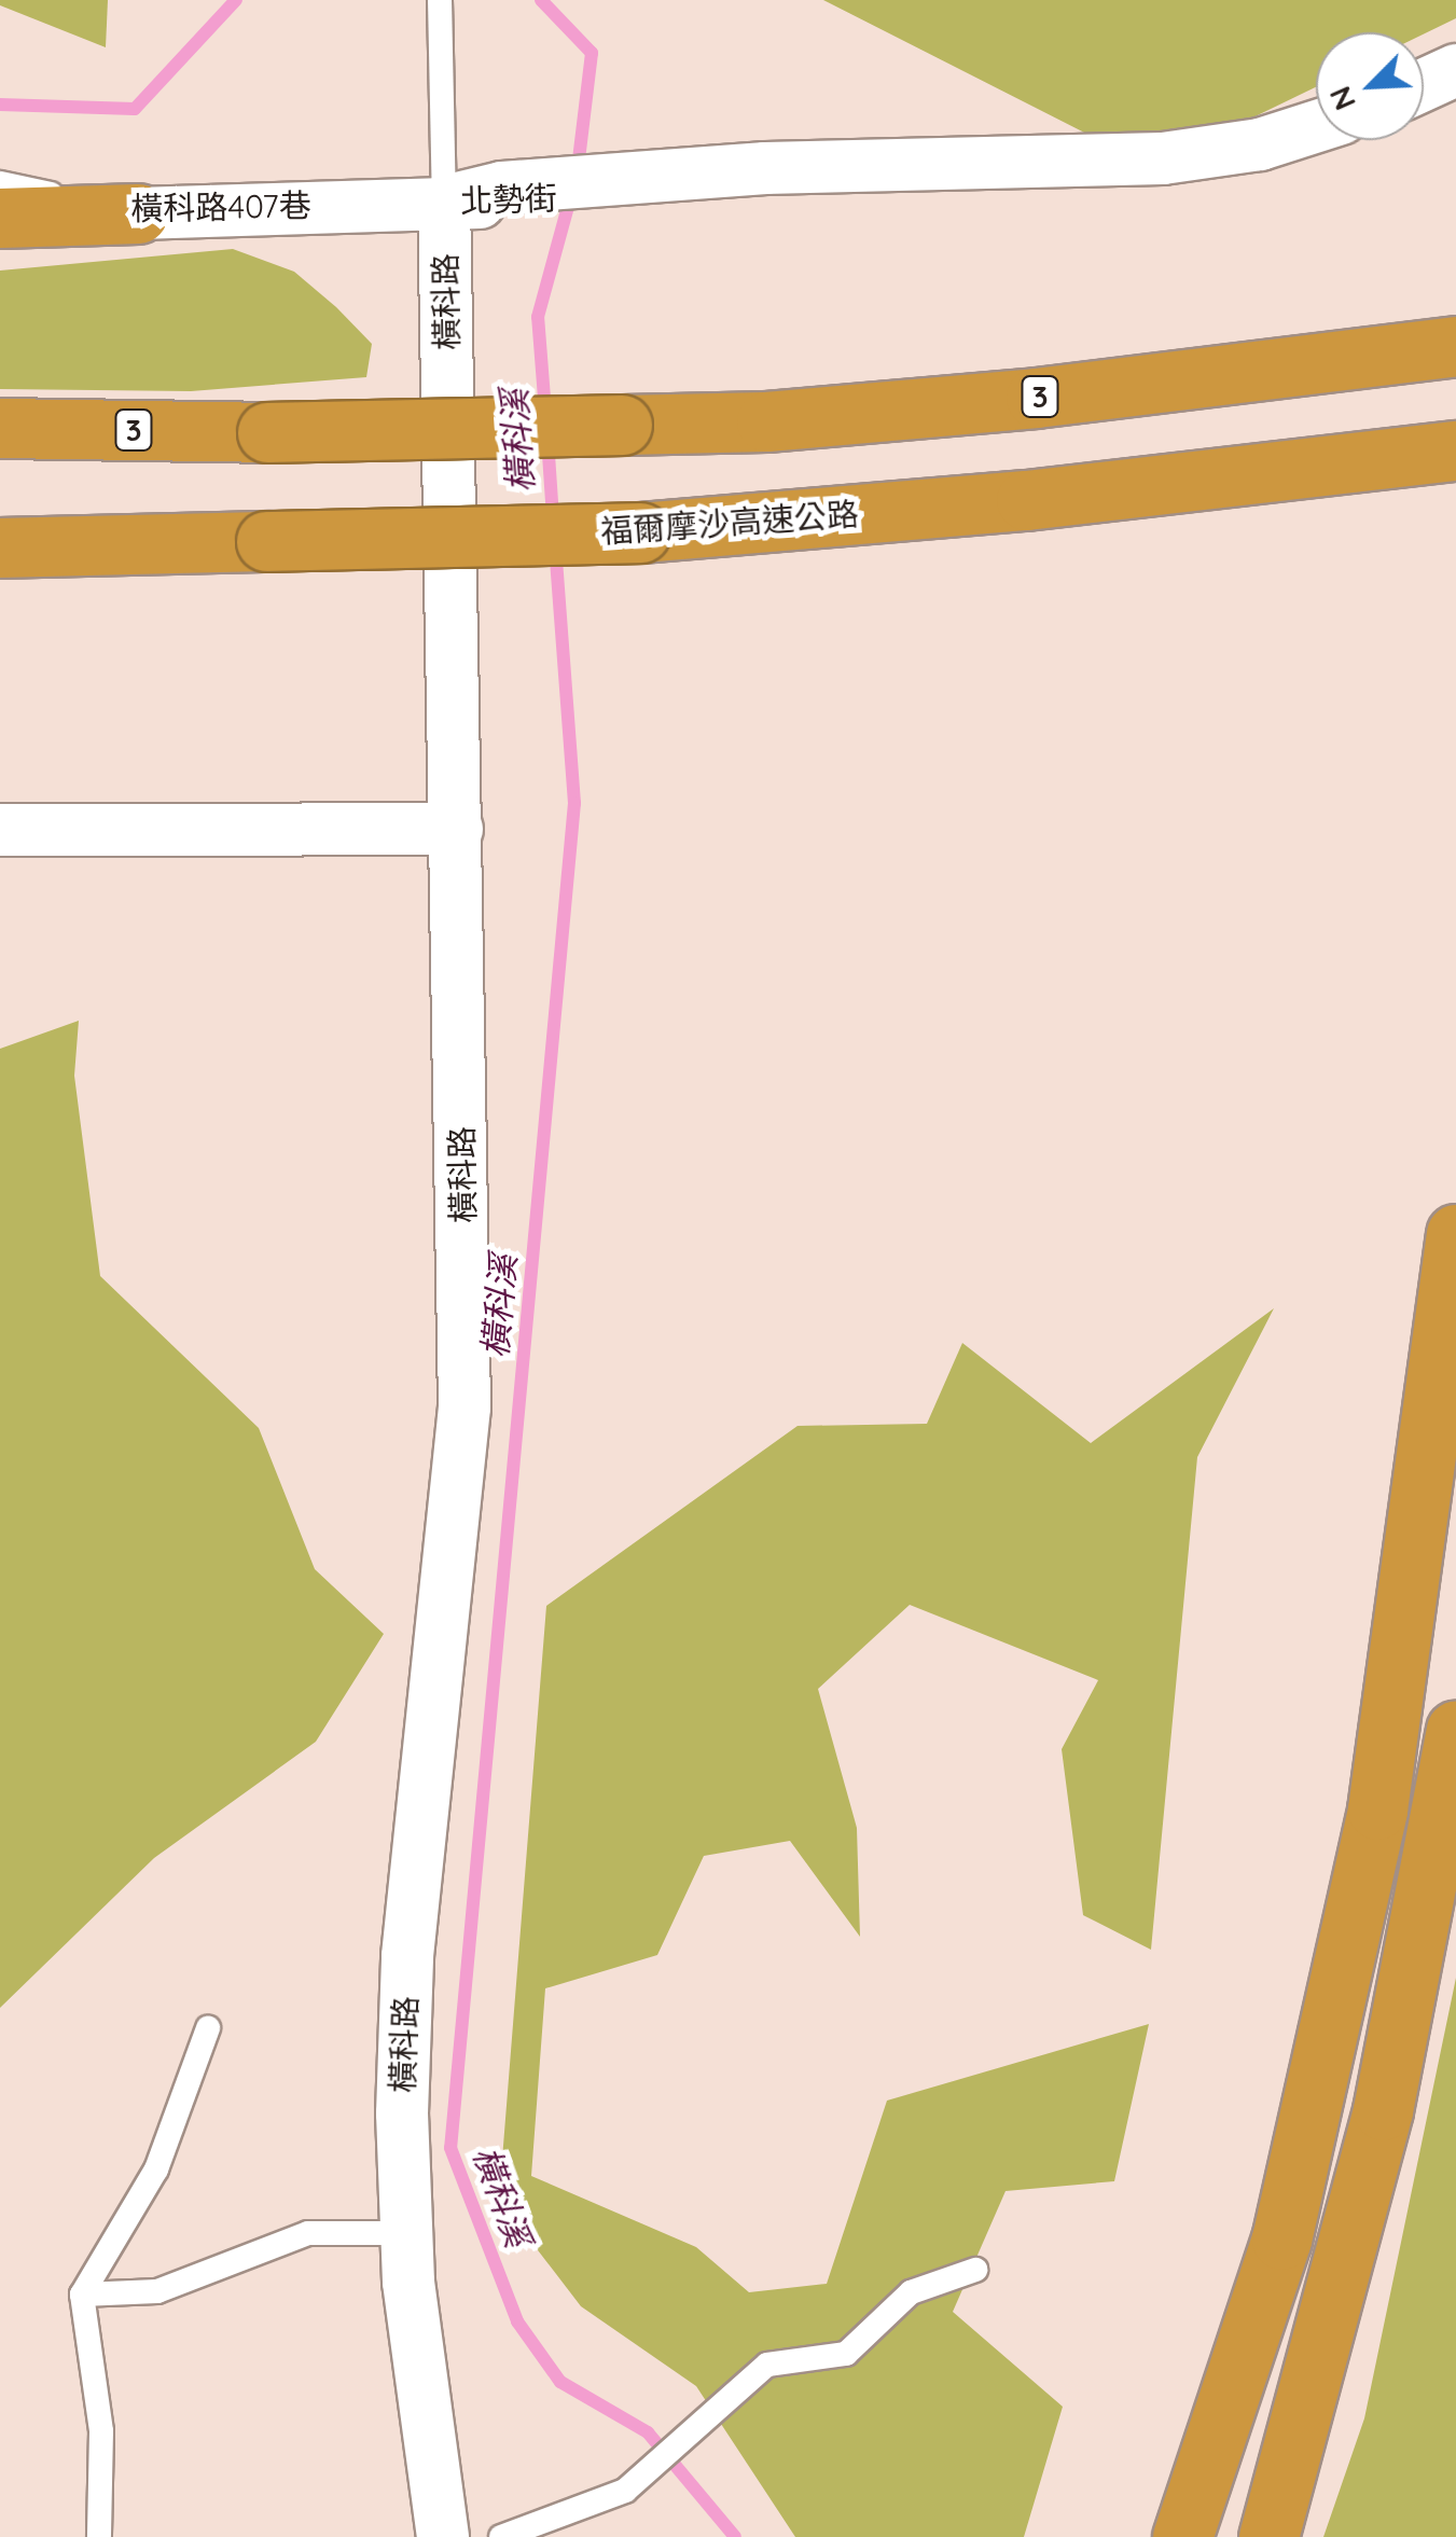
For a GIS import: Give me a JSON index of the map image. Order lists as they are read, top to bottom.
{
  "streets": {
    "highway": ["3", "福爾摩沙高速公路"],
    "street": ["北勢街", "橫科路407巷", "橫科路"]
  },
  "crossings": [
    ["北勢街", "橫科路407巷"],
    ["北勢街", "橫科路"],
    ["橫科路407巷", "橫科路"]
  ],
  "water": ["橫科溪"],
  "north": "bottom left"
}
